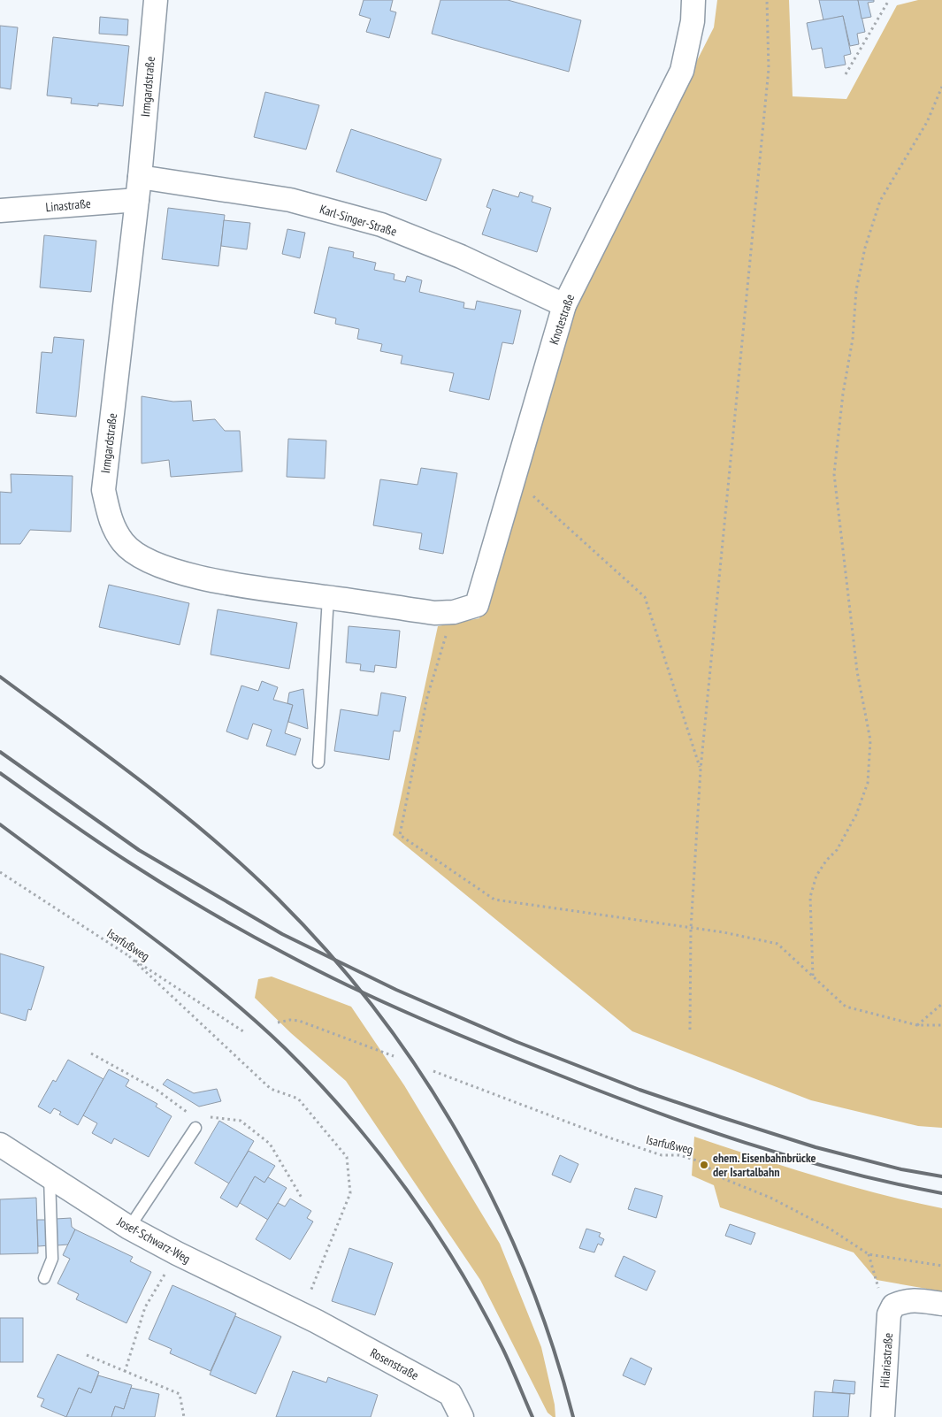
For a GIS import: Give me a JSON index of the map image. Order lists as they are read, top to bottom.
{
  "streets": {
    "street": [
      "Irmgardstraße",
      "Linastraße",
      "Karl-Singer-Straße",
      "Knotestraße",
      "Josef-Schwarz-Weg",
      "Hilariastraße",
      "Rosenstraße"
    ],
    "path": ["Isarfußweg"]
  },
  "crossings": [
    ["Irmgardstraße", "Linastraße"],
    ["Irmgardstraße", "Karl-Singer-Straße"],
    ["Irmgardstraße", "Knotestraße"],
    ["Karl-Singer-Straße", "Knotestraße"],
    ["Josef-Schwarz-Weg", "Rosenstraße"]
  ],
  "places": ["ehem. Eisenbahnbrücke der Isartalbahn"]
}
